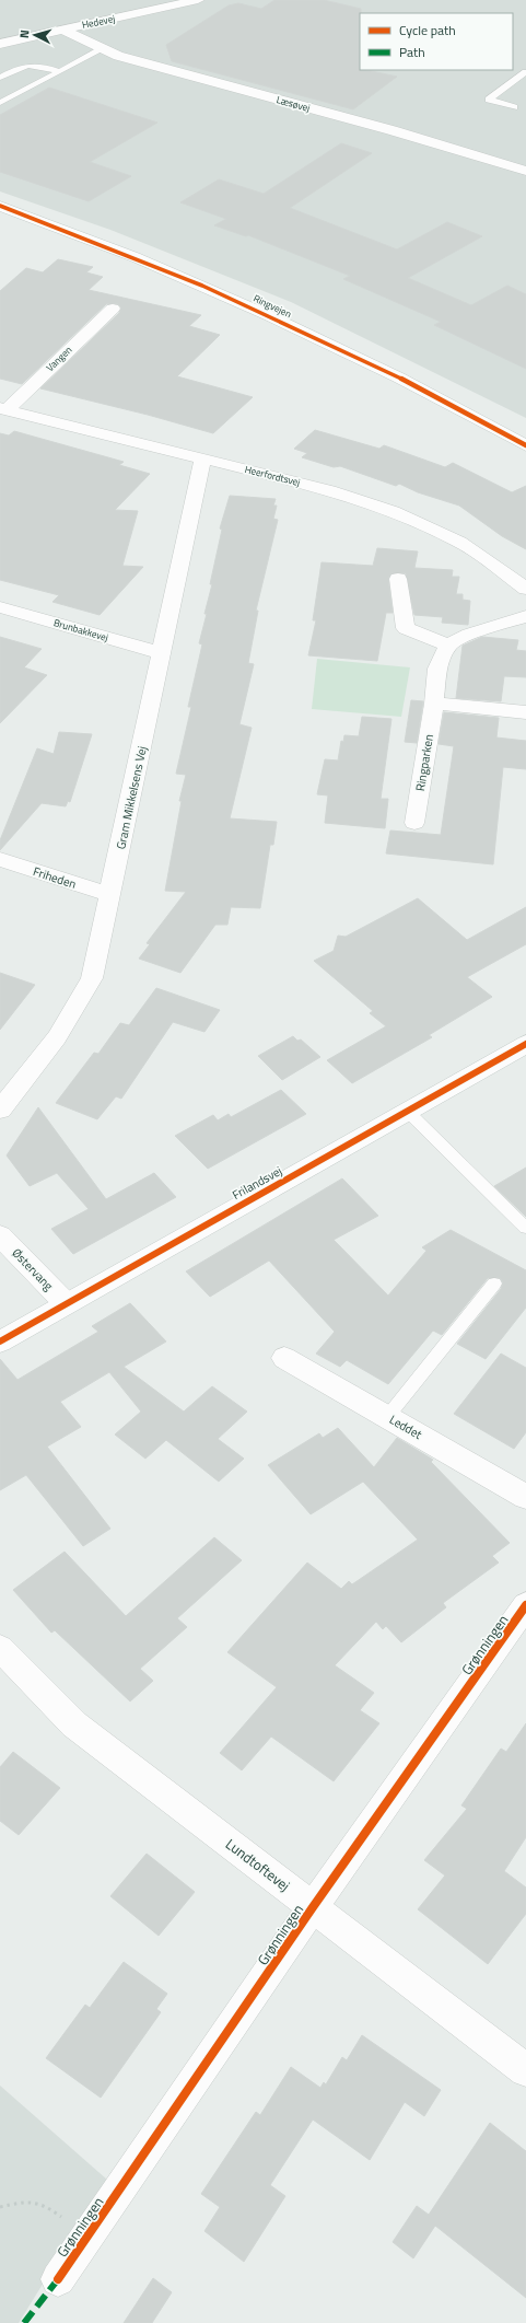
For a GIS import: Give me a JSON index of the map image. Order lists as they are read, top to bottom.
{
  "streets": {
    "street": [
      "Hedevej",
      "Læsøvej",
      "Ringvejen",
      "Vangen",
      "Heerfordtsvej",
      "Brunbakkevej",
      "Ringparken",
      "Gram Mikkelsens Vej",
      "Friheden",
      "Frilandsvej",
      "Østervang",
      "Leddet",
      "Grønningen",
      "Lundtoftevej"
    ]
  },
  "crossings": [
    ["Hedevej", "Læsøvej"],
    ["Vangen", "Heerfordtsvej"],
    ["Heerfordtsvej", "Gram Mikkelsens Vej"],
    ["Brunbakkevej", "Gram Mikkelsens Vej"],
    ["Gram Mikkelsens Vej", "Friheden"],
    ["Frilandsvej", "Østervang"],
    ["Grønningen", "Lundtoftevej"]
  ],
  "legend": ["Cycle path", "Path"],
  "north": "left"
}
